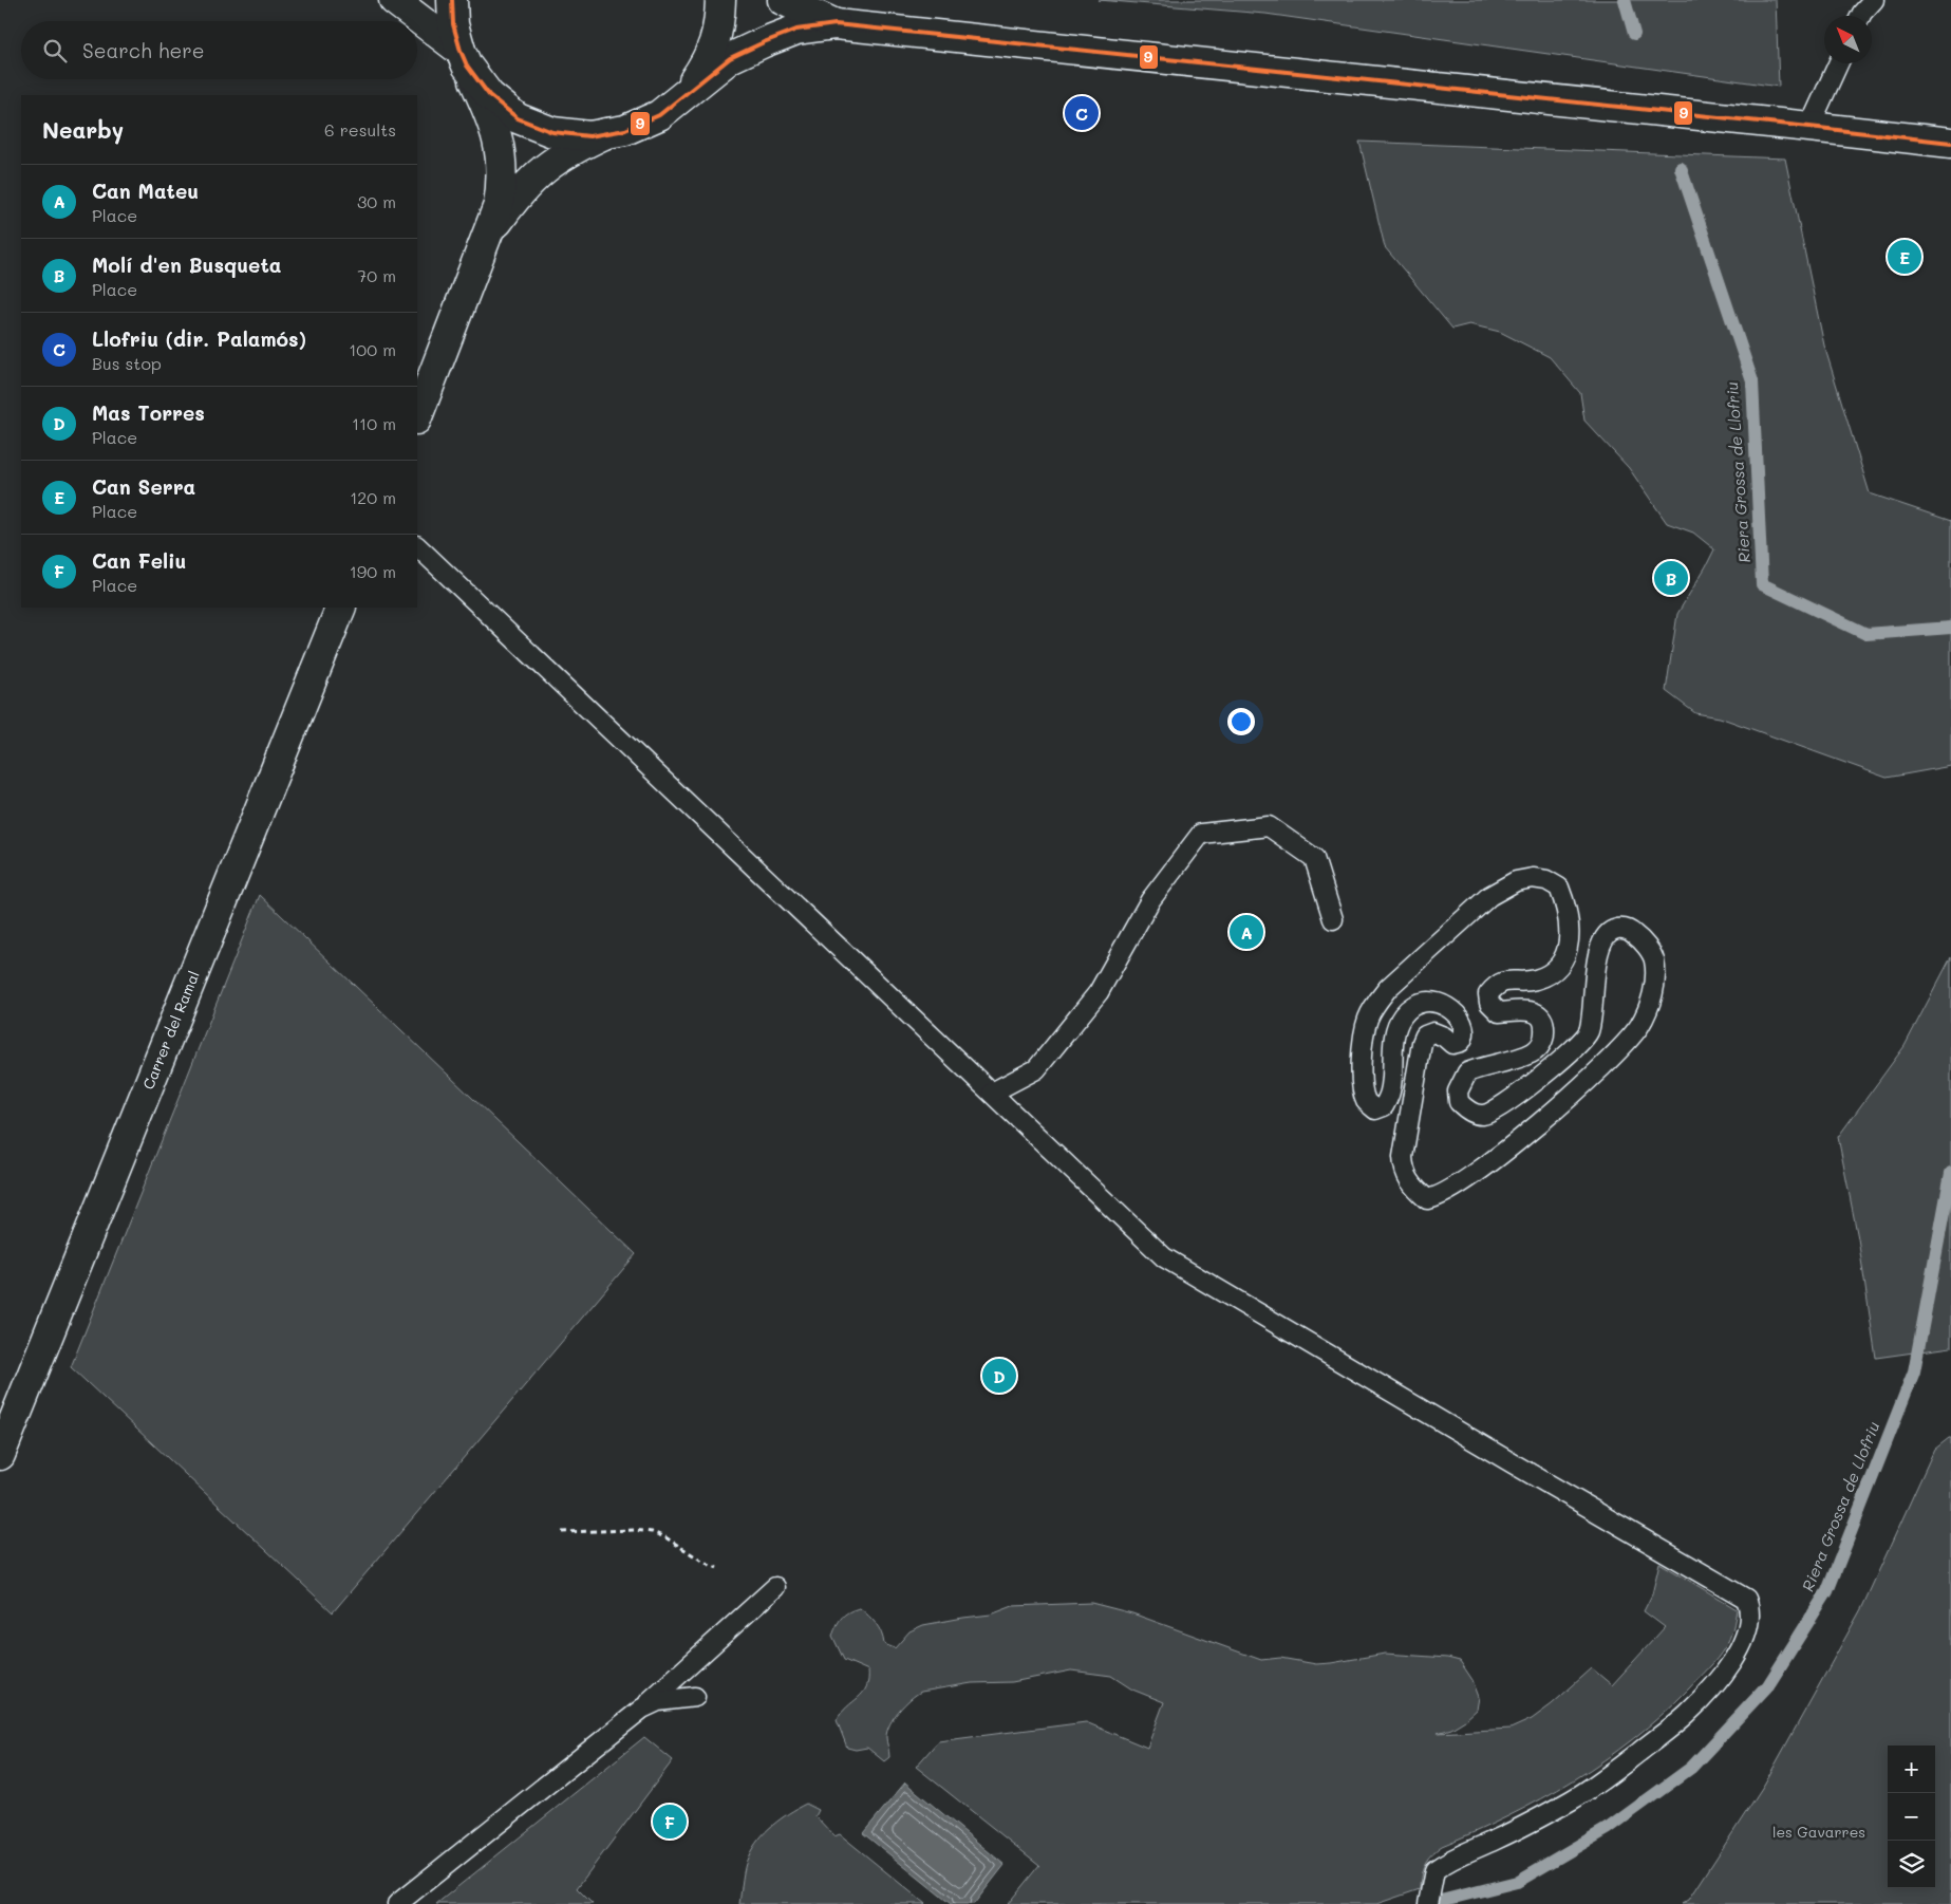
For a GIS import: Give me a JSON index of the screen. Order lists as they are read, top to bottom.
{
  "streets": {
    "main road": ["Carrer del Ramal"]
  },
  "water": ["Riera Grossa de Llofriu"],
  "parks": ["les Gavarres"],
  "lines": ["transit line 9"],
  "north": "top left",
  "page": {
    "search": "Search here",
    "pins": [
      "C",
      "E",
      "B",
      "A",
      "D",
      "F"
    ],
    "heading": ["Nearby", "6 results"],
    "list": [
      {
        "mark": "A",
        "name": "Can Mateu",
        "note": "Place",
        "value": "30 m"
      },
      {
        "mark": "B",
        "name": "Molí d'en Busqueta",
        "note": "Place",
        "value": "70 m"
      },
      {
        "mark": "C",
        "name": "Llofriu (dir. Palamós)",
        "note": "Bus stop",
        "value": "100 m"
      },
      {
        "mark": "D",
        "name": "Mas Torres",
        "note": "Place",
        "value": "110 m"
      },
      {
        "mark": "E",
        "name": "Can Serra",
        "note": "Place",
        "value": "120 m"
      },
      {
        "mark": "F",
        "name": "Can Feliu",
        "note": "Place",
        "value": "190 m"
      }
    ],
    "map_buttons": ["+", "−"]
  }
}
